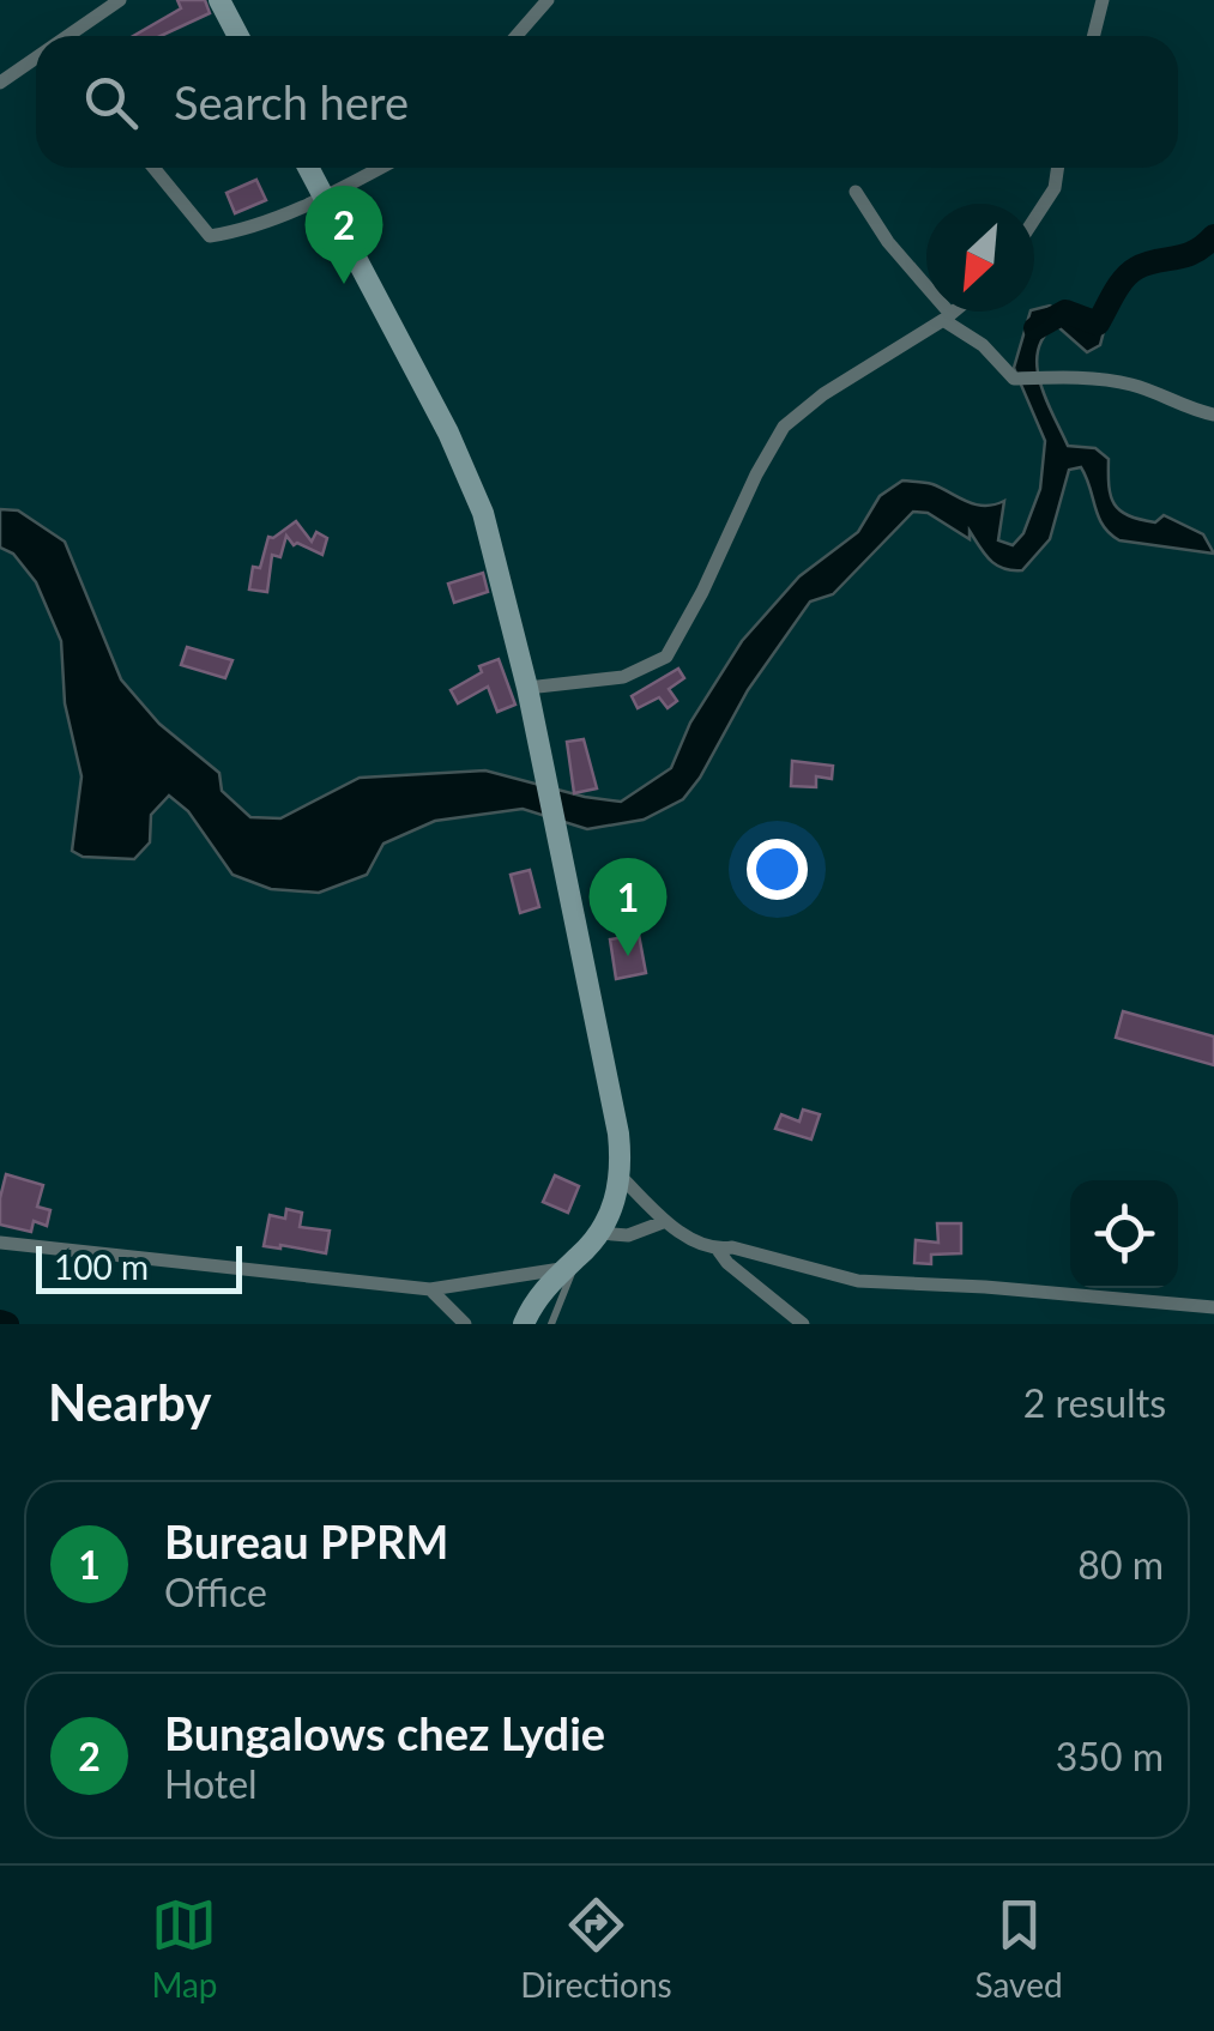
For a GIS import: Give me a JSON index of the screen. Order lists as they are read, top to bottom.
{
  "scale_bar": "100 m",
  "north": "bottom left",
  "page": {
    "search": "Search here",
    "pins": ["2", "1"],
    "scale": "100 m",
    "heading": ["Nearby", "2 results"],
    "list": [
      {
        "mark": "1",
        "name": "Bureau PPRM",
        "note": "Office",
        "value": "80 m"
      },
      {
        "mark": "2",
        "name": "Bungalows chez Lydie",
        "note": "Hotel",
        "value": "350 m"
      }
    ],
    "nav": ["Map", "Directions", "Saved"]
  }
}
